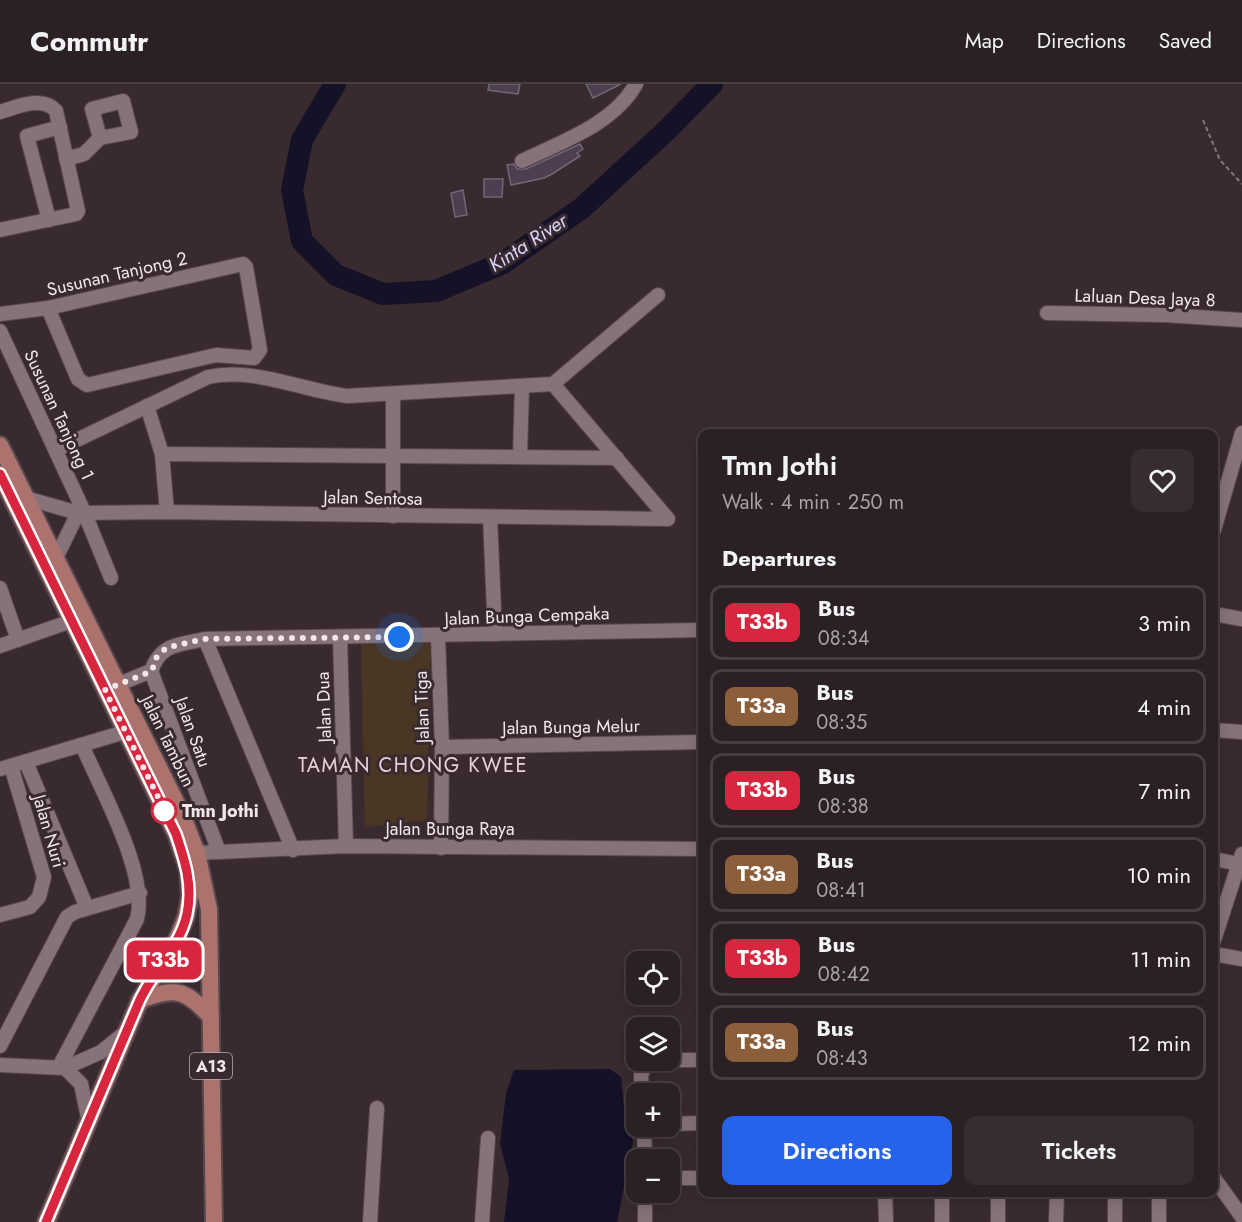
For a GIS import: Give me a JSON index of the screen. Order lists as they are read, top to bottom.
{
  "streets": {
    "main road": ["Jalan Tambun", "A13"],
    "street": [
      "Susunan Tanjong 2",
      "Laluan Desa Jaya 8",
      "Susunan Tanjong 1",
      "Jalan Sentosa",
      "Jalan Bunga Cempaka",
      "Jalan Dua",
      "Jalan Tiga",
      "Jalan Bunga Melur",
      "Jalan Satu",
      "Jalan Bunga Raya",
      "Jalan Nuri"
    ]
  },
  "crossings": [
    ["Susunan Tanjong 1", "Jalan Sentosa"],
    ["Jalan Sentosa", "Jalan Tambun"],
    ["Jalan Bunga Cempaka", "Jalan Dua"],
    ["Jalan Bunga Cempaka", "Jalan Tiga"],
    ["Jalan Bunga Cempaka", "Jalan Satu"],
    ["Jalan Dua", "Jalan Bunga Raya"],
    ["Jalan Tiga", "Jalan Bunga Melur"],
    ["Jalan Tiga", "Jalan Bunga Raya"],
    ["Jalan Satu", "Jalan Bunga Raya"],
    ["Jalan Tambun", "Jalan Bunga Raya"],
    ["Jalan Tambun", "A13"]
  ],
  "districts": ["TAMAN CHONG KWEE"],
  "water": ["Kinta River"],
  "places": ["Tmn Jothi"],
  "lines": ["bus line T33b"],
  "page": {
    "header": "Commutr",
    "nav": ["Map", "Directions", "Saved"],
    "on_map": "T33b",
    "heading": [
      ["Tmn Jothi", "Walk · 4 min · 250 m"],
      "Departures"
    ],
    "list": [
      {
        "mark": "T33b",
        "name": "Bus",
        "note": "08:34",
        "value": "3 min"
      },
      {
        "mark": "T33a",
        "name": "Bus",
        "note": "08:35",
        "value": "4 min"
      },
      {
        "mark": "T33b",
        "name": "Bus",
        "note": "08:38",
        "value": "7 min"
      },
      {
        "mark": "T33a",
        "name": "Bus",
        "note": "08:41",
        "value": "10 min"
      },
      {
        "mark": "T33b",
        "name": "Bus",
        "note": "08:42",
        "value": "11 min"
      },
      {
        "mark": "T33a",
        "name": "Bus",
        "note": "08:43",
        "value": "12 min"
      }
    ],
    "map_buttons": ["+", "−"],
    "buttons": ["Directions", "Tickets"]
  }
}
